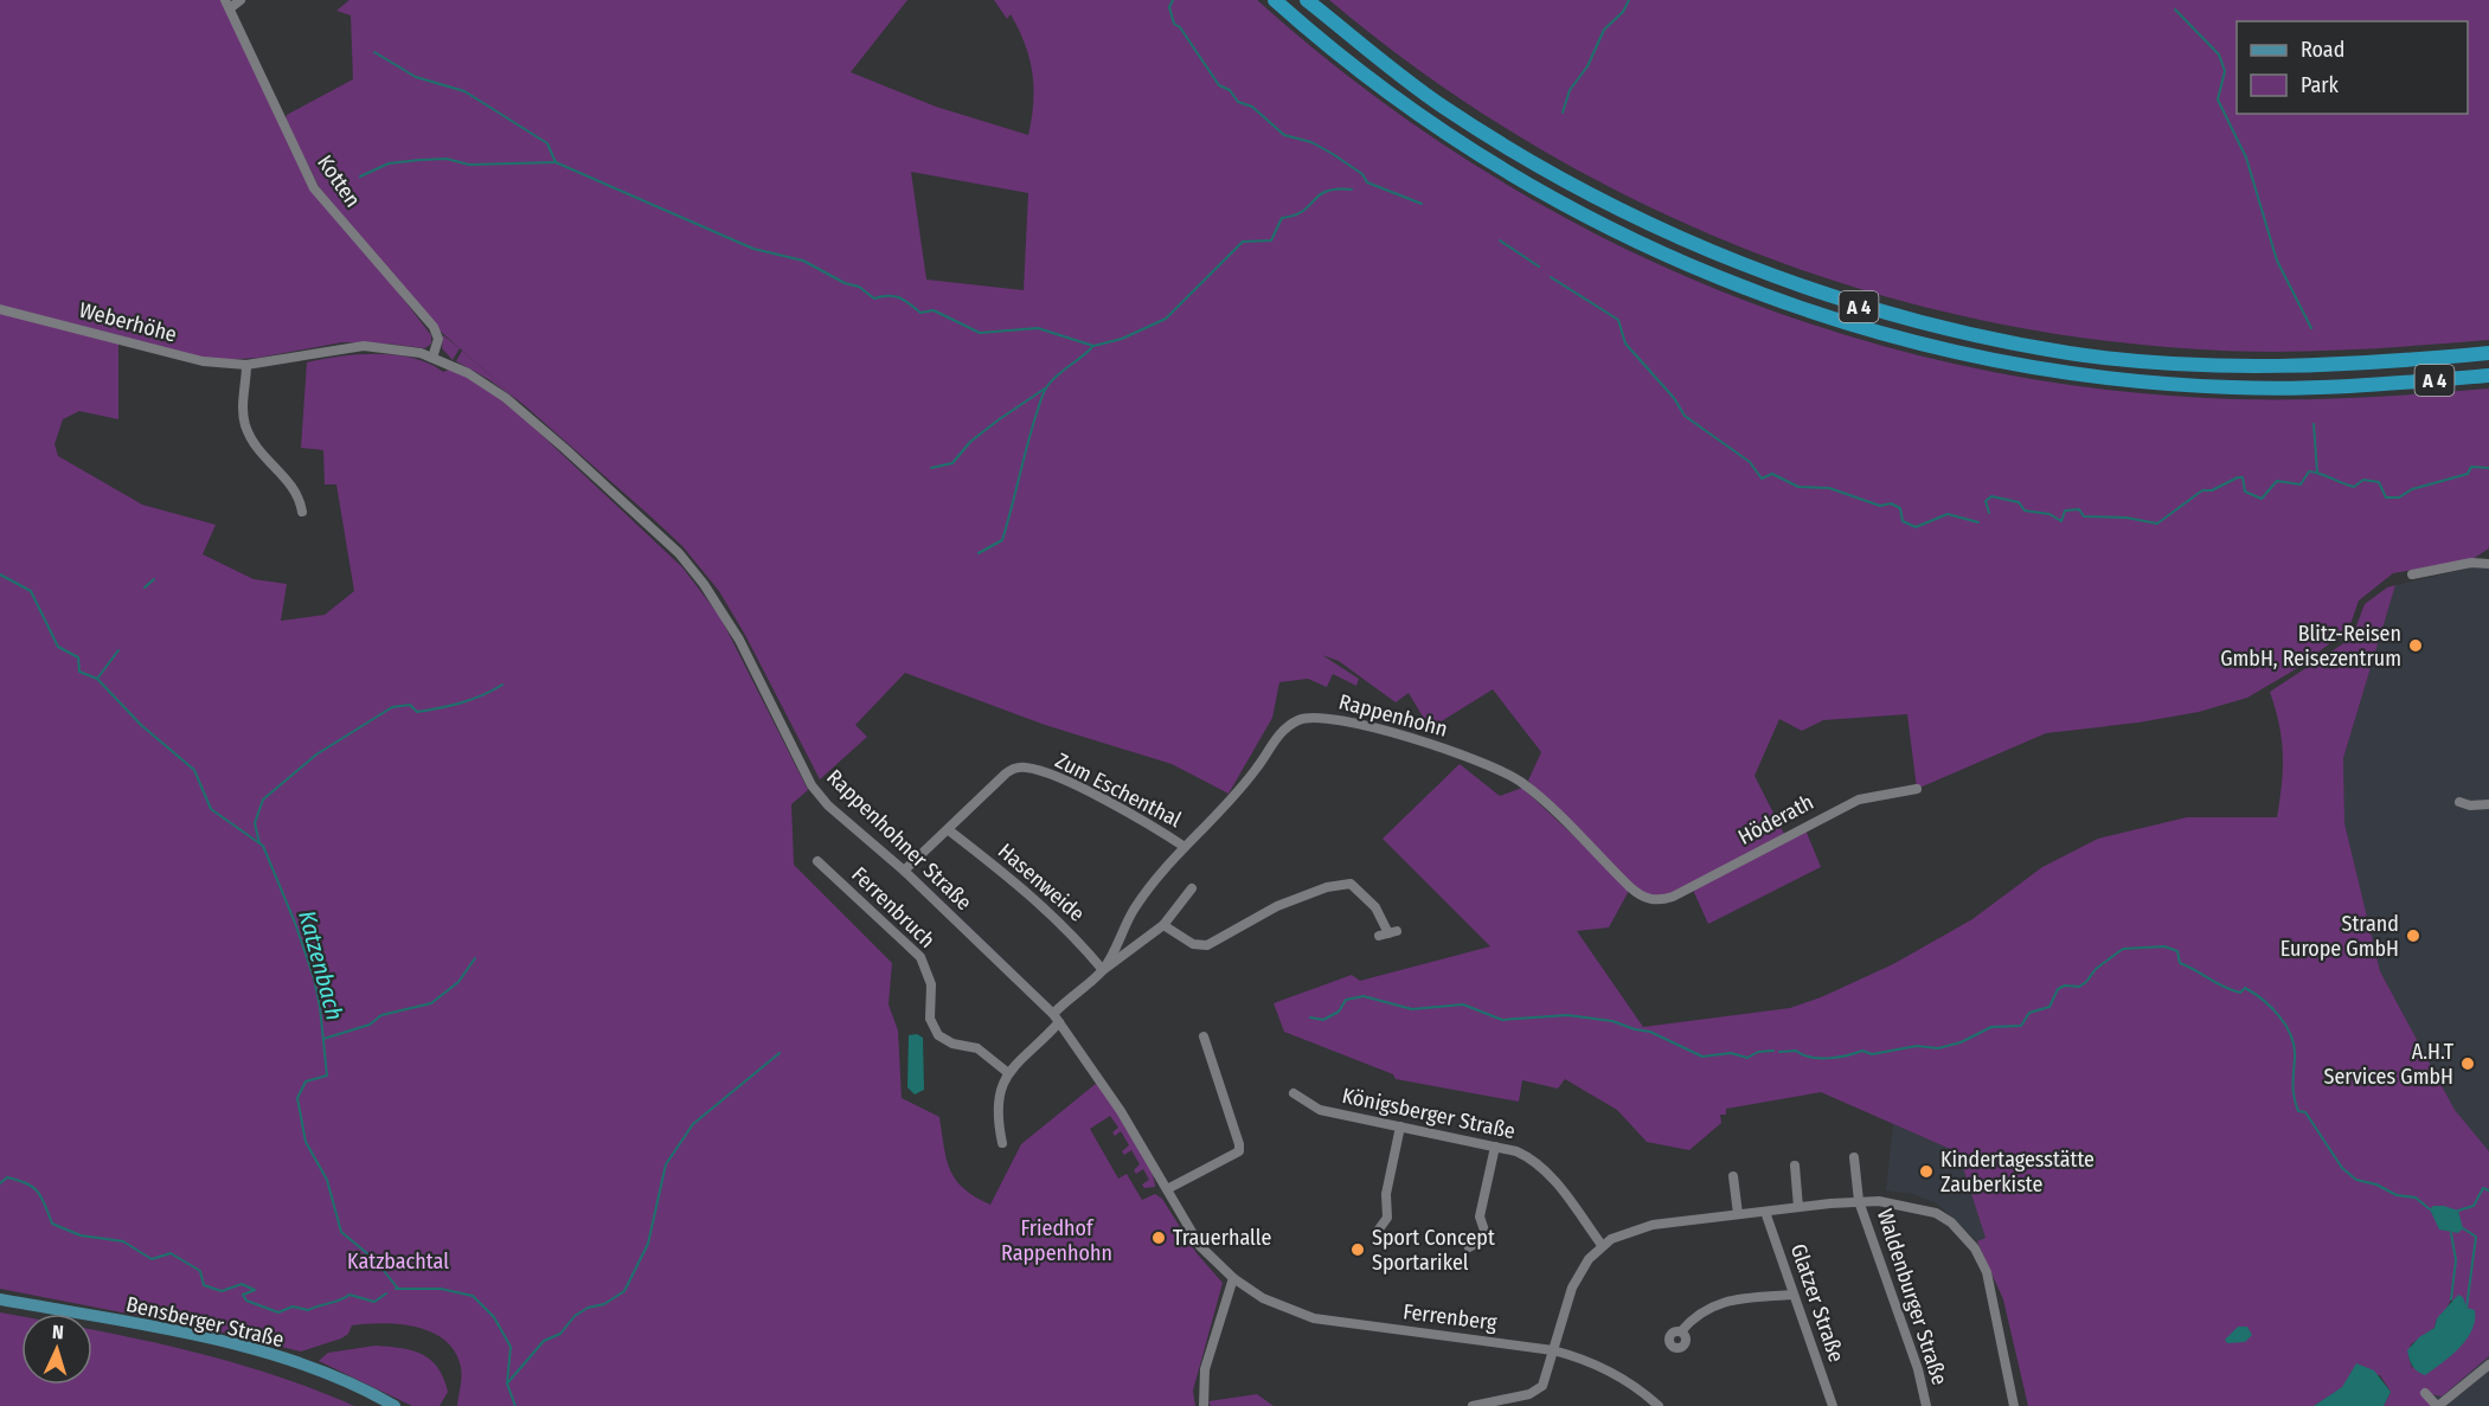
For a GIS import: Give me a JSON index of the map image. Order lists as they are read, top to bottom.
{
  "streets": {
    "highway": ["A 4"],
    "main road": ["Bensberger Straße"],
    "street": [
      "Kotten",
      "Weberhöhe",
      "Rappenhohn",
      "Zum Eschenthal",
      "Höderath",
      "Rappenhohner Straße",
      "Hasenweide",
      "Ferrenbruch",
      "Königsberger Straße",
      "Waldenburger Straße",
      "Glatzer Straße",
      "Ferrenberg"
    ]
  },
  "crossings": [
    ["Kotten", "Weberhöhe"],
    ["Kotten", "Rappenhohner Straße"],
    ["Weberhöhe", "Rappenhohner Straße"],
    ["Rappenhohn", "Zum Eschenthal"],
    ["Rappenhohn", "Höderath"],
    ["Rappenhohn", "Rappenhohner Straße"],
    ["Rappenhohn", "Hasenweide"],
    ["Zum Eschenthal", "Rappenhohner Straße"],
    ["Zum Eschenthal", "Hasenweide"],
    ["Rappenhohner Straße", "Ferrenberg"]
  ],
  "water": ["Katzenbach"],
  "parks": ["Friedhof Rappenhohn", "Katzbachtal"],
  "places": [
    "Blitz-Reisen GmbH, Reisezentrum",
    "Strand Europe GmbH",
    "A.H.T Services GmbH",
    "Kindertagesstätte Zauberkiste",
    "Trauerhalle",
    "Sport Concept Sportarikel"
  ],
  "legend": ["Road", "Park"],
  "north": "top"
}
